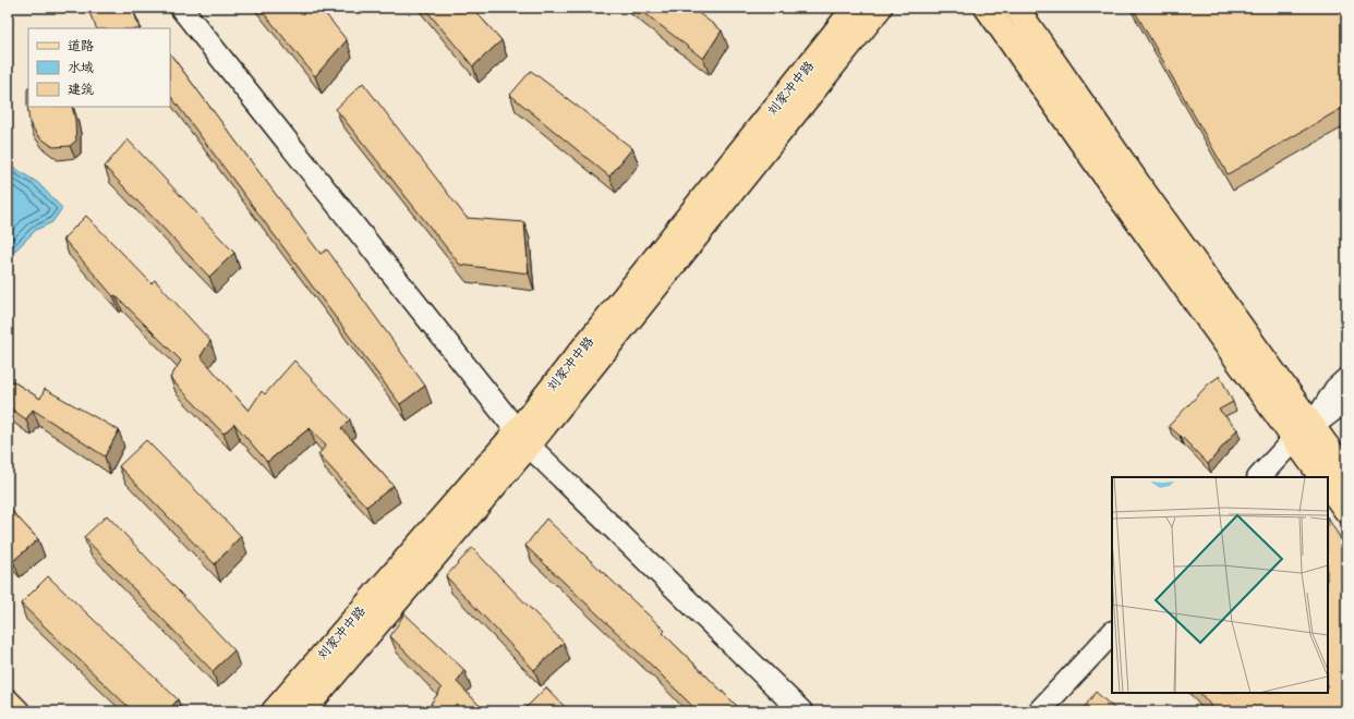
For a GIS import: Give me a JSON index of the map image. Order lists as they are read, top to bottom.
{
  "streets": {
    "main road": ["刘家冲中路"]
  },
  "legend": ["道路", "水域", "建筑"]
}
